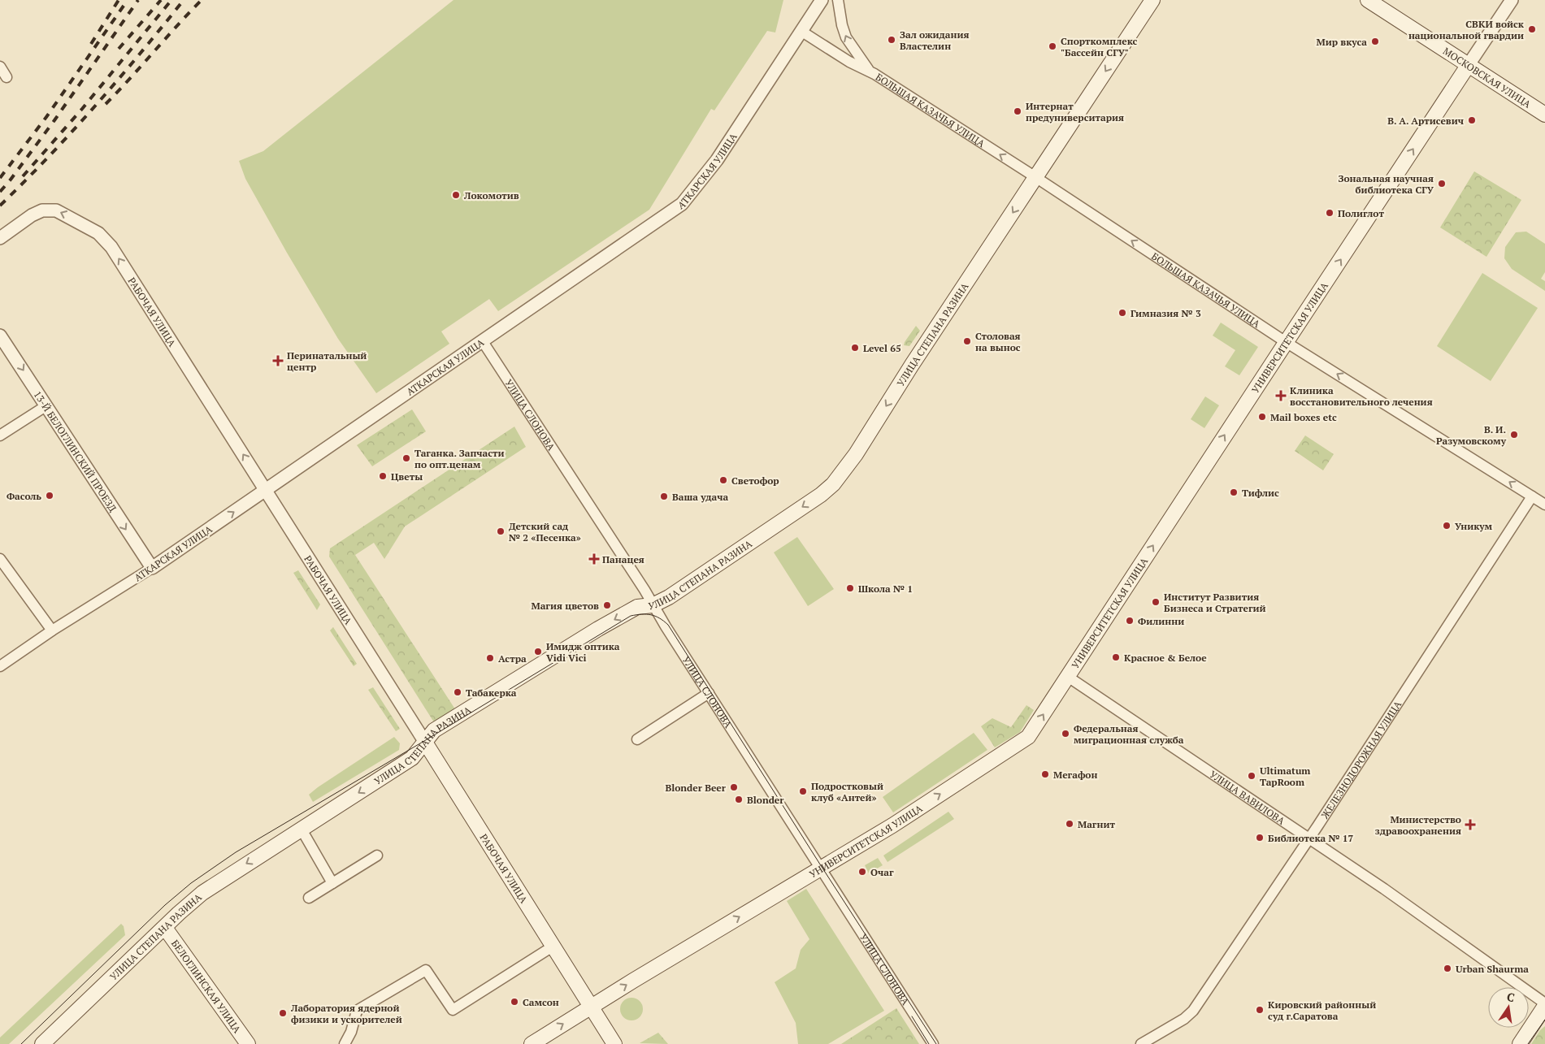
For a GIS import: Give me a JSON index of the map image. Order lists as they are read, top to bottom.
{
  "streets": {
    "main road": [
      "МОСКОВСКАЯ УЛИЦА",
      "РАБОЧАЯ УЛИЦА",
      "УЛИЦА СТЕПАНА РАЗИНА",
      "УНИВЕРСИТЕТСКАЯ УЛИЦА",
      "БЕЛОГЛИНСКАЯ УЛИЦА"
    ],
    "street": [
      "БОЛЬШАЯ КАЗАЧЬЯ УЛИЦА",
      "АТКАРСКАЯ УЛИЦА",
      "УЛИЦА СЛОНОВА",
      "13-Й БЕЛОГЛИНСКИЙ ПРОЕЗД",
      "ЖЕЛЕЗНОДОРОЖНАЯ УЛИЦА",
      "УЛИЦА ВАВИЛОВА"
    ]
  },
  "crossings": [
    ["МОСКОВСКАЯ УЛИЦА", "УНИВЕРСИТЕТСКАЯ УЛИЦА"],
    ["БОЛЬШАЯ КАЗАЧЬЯ УЛИЦА", "АТКАРСКАЯ УЛИЦА"],
    ["БОЛЬШАЯ КАЗАЧЬЯ УЛИЦА", "УЛИЦА СТЕПАНА РАЗИНА"],
    ["БОЛЬШАЯ КАЗАЧЬЯ УЛИЦА", "УНИВЕРСИТЕТСКАЯ УЛИЦА"],
    ["БОЛЬШАЯ КАЗАЧЬЯ УЛИЦА", "ЖЕЛЕЗНОДОРОЖНАЯ УЛИЦА"],
    ["АТКАРСКАЯ УЛИЦА", "РАБОЧАЯ УЛИЦА"],
    ["АТКАРСКАЯ УЛИЦА", "УЛИЦА СЛОНОВА"],
    ["АТКАРСКАЯ УЛИЦА", "13-Й БЕЛОГЛИНСКИЙ ПРОЕЗД"],
    ["РАБОЧАЯ УЛИЦА", "УЛИЦА СТЕПАНА РАЗИНА"],
    ["РАБОЧАЯ УЛИЦА", "УНИВЕРСИТЕТСКАЯ УЛИЦА"],
    ["УЛИЦА СТЕПАНА РАЗИНА", "УЛИЦА СЛОНОВА"],
    ["УЛИЦА СТЕПАНА РАЗИНА", "БЕЛОГЛИНСКАЯ УЛИЦА"],
    ["УНИВЕРСИТЕТСКАЯ УЛИЦА", "УЛИЦА СЛОНОВА"],
    ["УНИВЕРСИТЕТСКАЯ УЛИЦА", "УЛИЦА ВАВИЛОВА"],
    ["ЖЕЛЕЗНОДОРОЖНАЯ УЛИЦА", "УЛИЦА ВАВИЛОВА"]
  ],
  "one_way": [
    "БОЛЬШАЯ КАЗАЧЬЯ УЛИЦА",
    "УЛИЦА СТЕПАНА РАЗИНА",
    "УНИВЕРСИТЕТСКАЯ УЛИЦА",
    "13-Й БЕЛОГЛИНСКИЙ ПРОЕЗД"
  ],
  "places": {
    "other": [
      "СВКИ войск национальной гвардии",
      "Зал ожидания Властелин",
      "Мир вкуса",
      "Спорткомплекс \"Бассейн СГУ\"",
      "Интернат предуниверситария",
      "В. А. Артисевич",
      "Зональная научная библиотека СГУ",
      "Локомотив",
      "Полиглот",
      "Гимназия № 3",
      "Столовая на вынос",
      "Level 65",
      "Mail boxes etc",
      "В. И. Разумовскому",
      "Таганка. Запчасти по опт.ценам",
      "Цветы",
      "Светофор",
      "Тифлис",
      "Фасоль",
      "Ваша удача",
      "Уникум",
      "Детский сад № 2 «Песенка»",
      "Школа № 1",
      "Институт Развития Бизнеса и Стратегий",
      "Магия цветов",
      "Филинни",
      "Имидж оптика Vidi Vici",
      "Красное & Белое",
      "Астра",
      "Табакерка",
      "Федеральная миграционная служба",
      "Мегафон",
      "Ultimatum TapRoom",
      "Blonder Beer",
      "Подростковый клуб «Антей»",
      "Blonder",
      "Магнит",
      "Библиотека № 17",
      "Очаг",
      "Urban Shaurma",
      "Самсон",
      "Кировский районный суд г.Саратова",
      "Лаборатория ядерной физики и ускорителей"
    ],
    "health": [
      "Перинатальный центр",
      "Клиника восстановительного лечения",
      "Панацея",
      "Министерство здравоохранения"
    ]
  },
  "north": "top"
}
